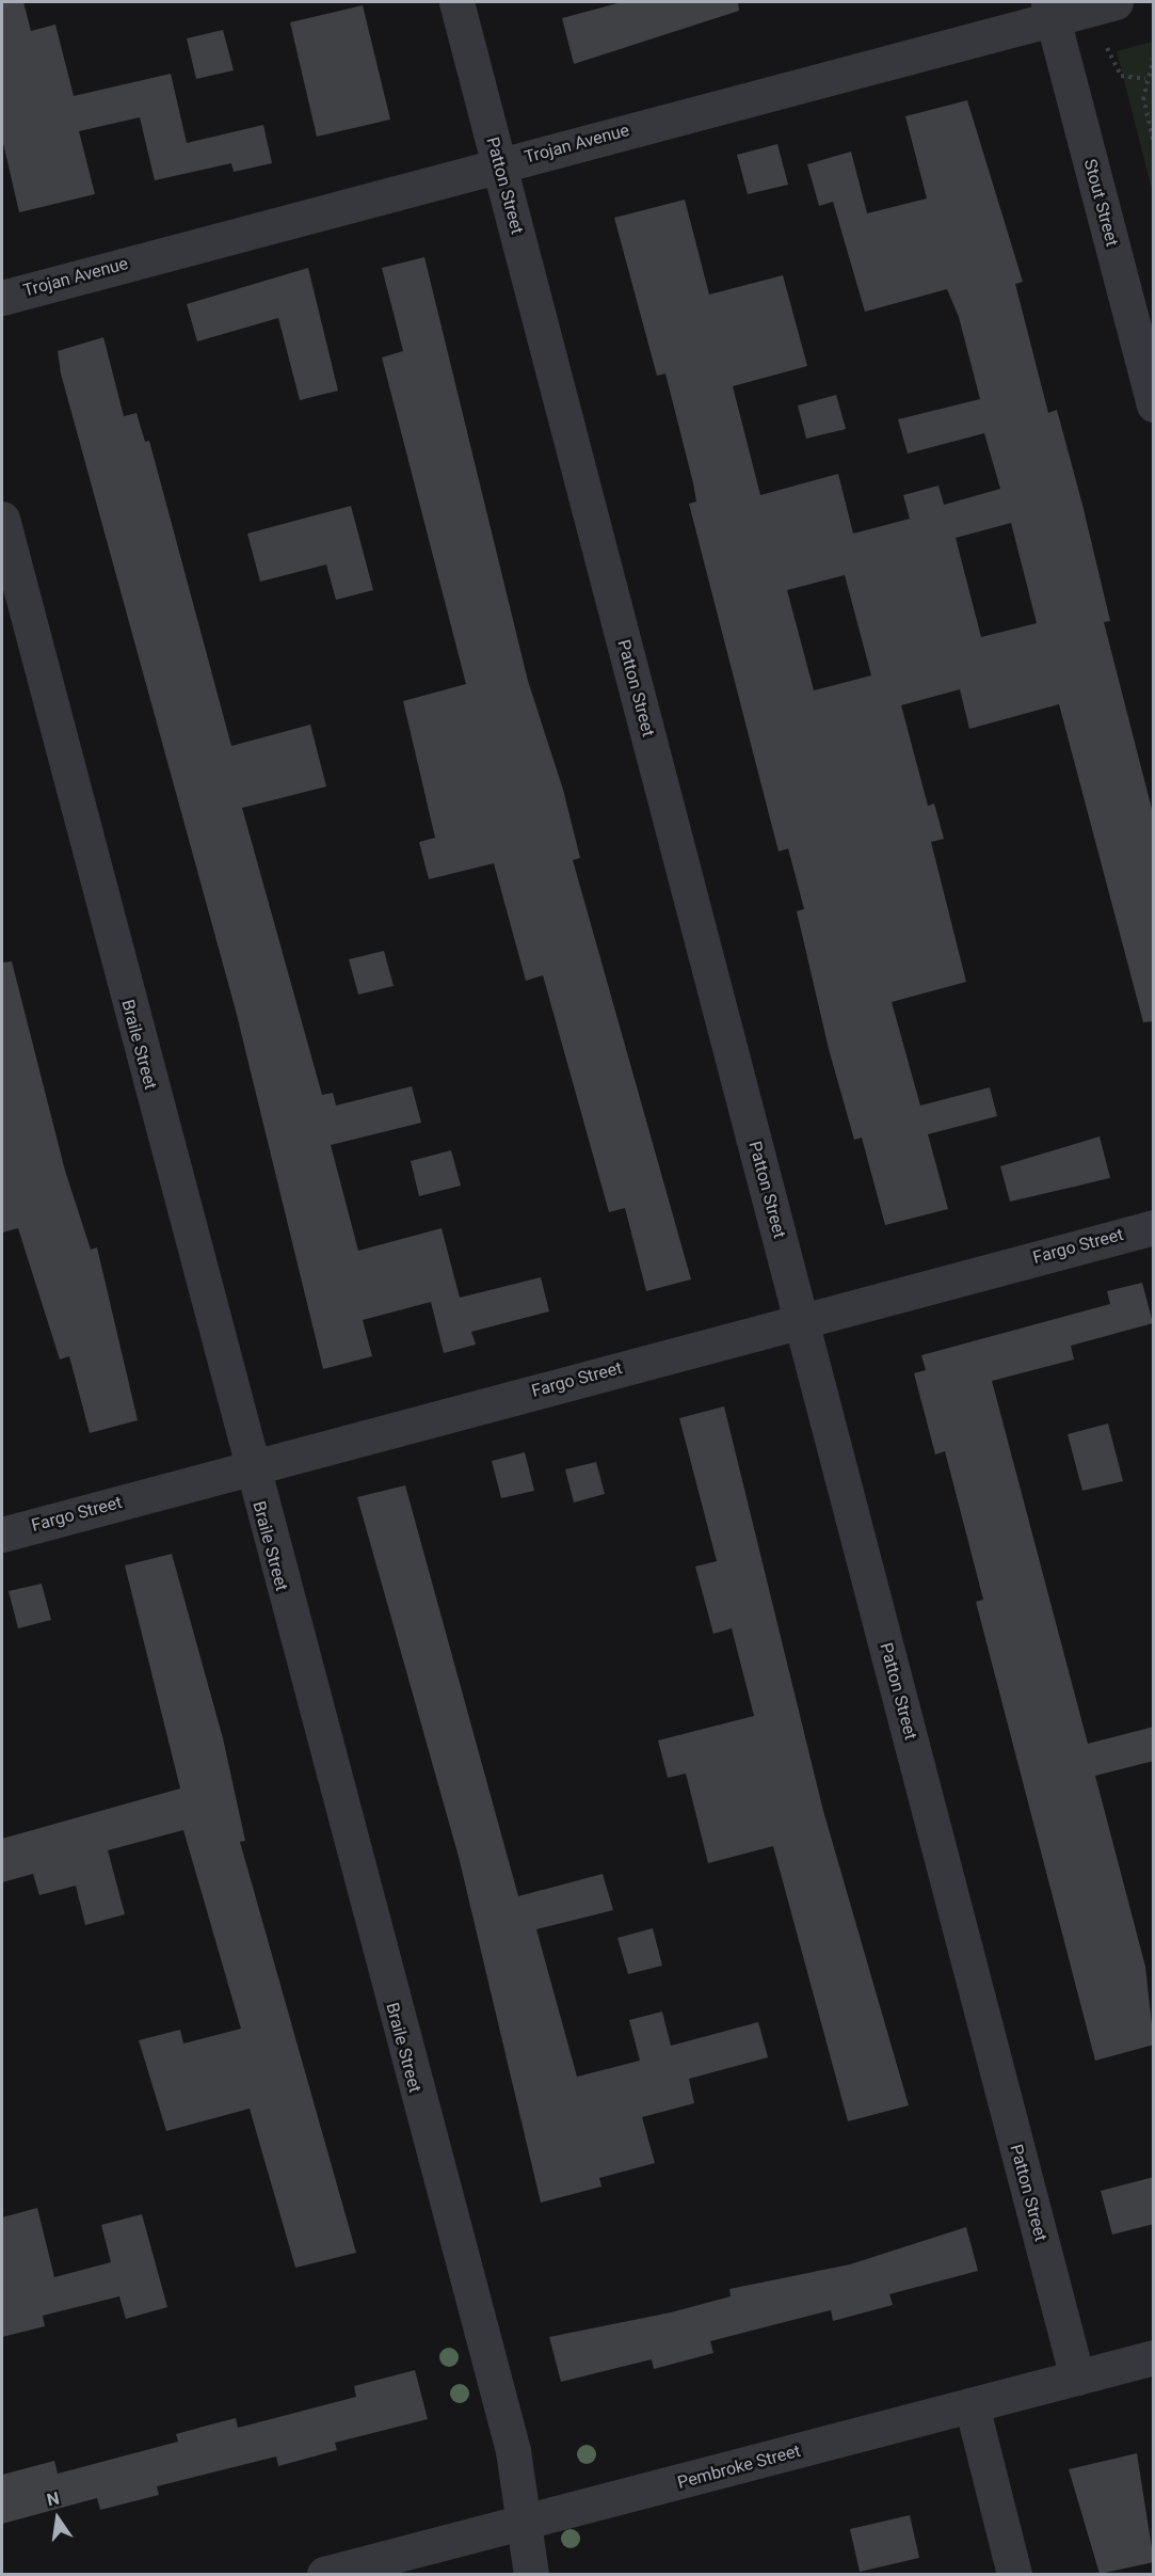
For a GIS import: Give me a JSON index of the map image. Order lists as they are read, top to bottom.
{
  "streets": {
    "street": [
      "Trojan Avenue",
      "Patton Street",
      "Stout Street",
      "Braile Street",
      "Fargo Street",
      "Pembroke Street"
    ]
  },
  "crossings": [
    ["Trojan Avenue", "Patton Street"],
    ["Trojan Avenue", "Stout Street"],
    ["Patton Street", "Fargo Street"],
    ["Patton Street", "Pembroke Street"],
    ["Braile Street", "Fargo Street"],
    ["Braile Street", "Pembroke Street"]
  ],
  "north": "top"
}
